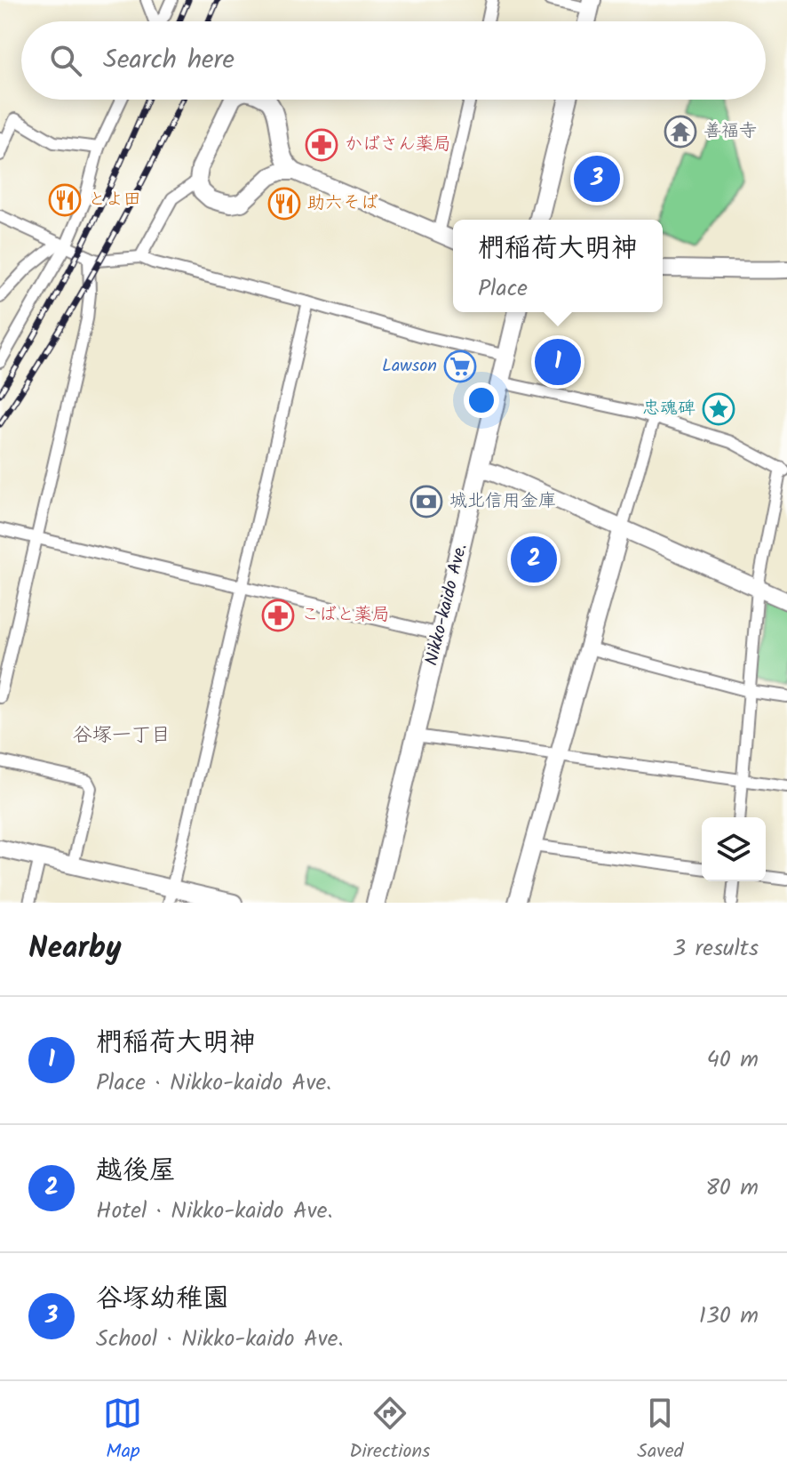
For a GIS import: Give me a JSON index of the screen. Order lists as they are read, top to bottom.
{
  "streets": {
    "main road": ["Nikko-kaido Ave."]
  },
  "districts": ["谷塚一丁目"],
  "places": {
    "temple": ["善福寺"],
    "pharmacy": ["かばさん薬局", "こばと薬局"],
    "restaurant": ["とよ田", "助六そば"],
    "supermarket": ["Lawson"],
    "place": ["忠魂碑"],
    "bank": ["城北信用金庫"]
  },
  "page": {
    "search": "Search here",
    "pins": ["3", "1", "2"],
    "popup": ["椚稲荷大明神", "Place"],
    "heading": ["Nearby", "3 results"],
    "list": [
      {
        "mark": "1",
        "name": "椚稲荷大明神",
        "note": "Place · Nikko-kaido Ave.",
        "value": "40 m"
      },
      {
        "mark": "2",
        "name": "越後屋",
        "note": "Hotel · Nikko-kaido Ave.",
        "value": "80 m"
      },
      {
        "mark": "3",
        "name": "谷塚幼稚園",
        "note": "School · Nikko-kaido Ave.",
        "value": "130 m"
      }
    ],
    "nav": ["Map", "Directions", "Saved"]
  }
}
